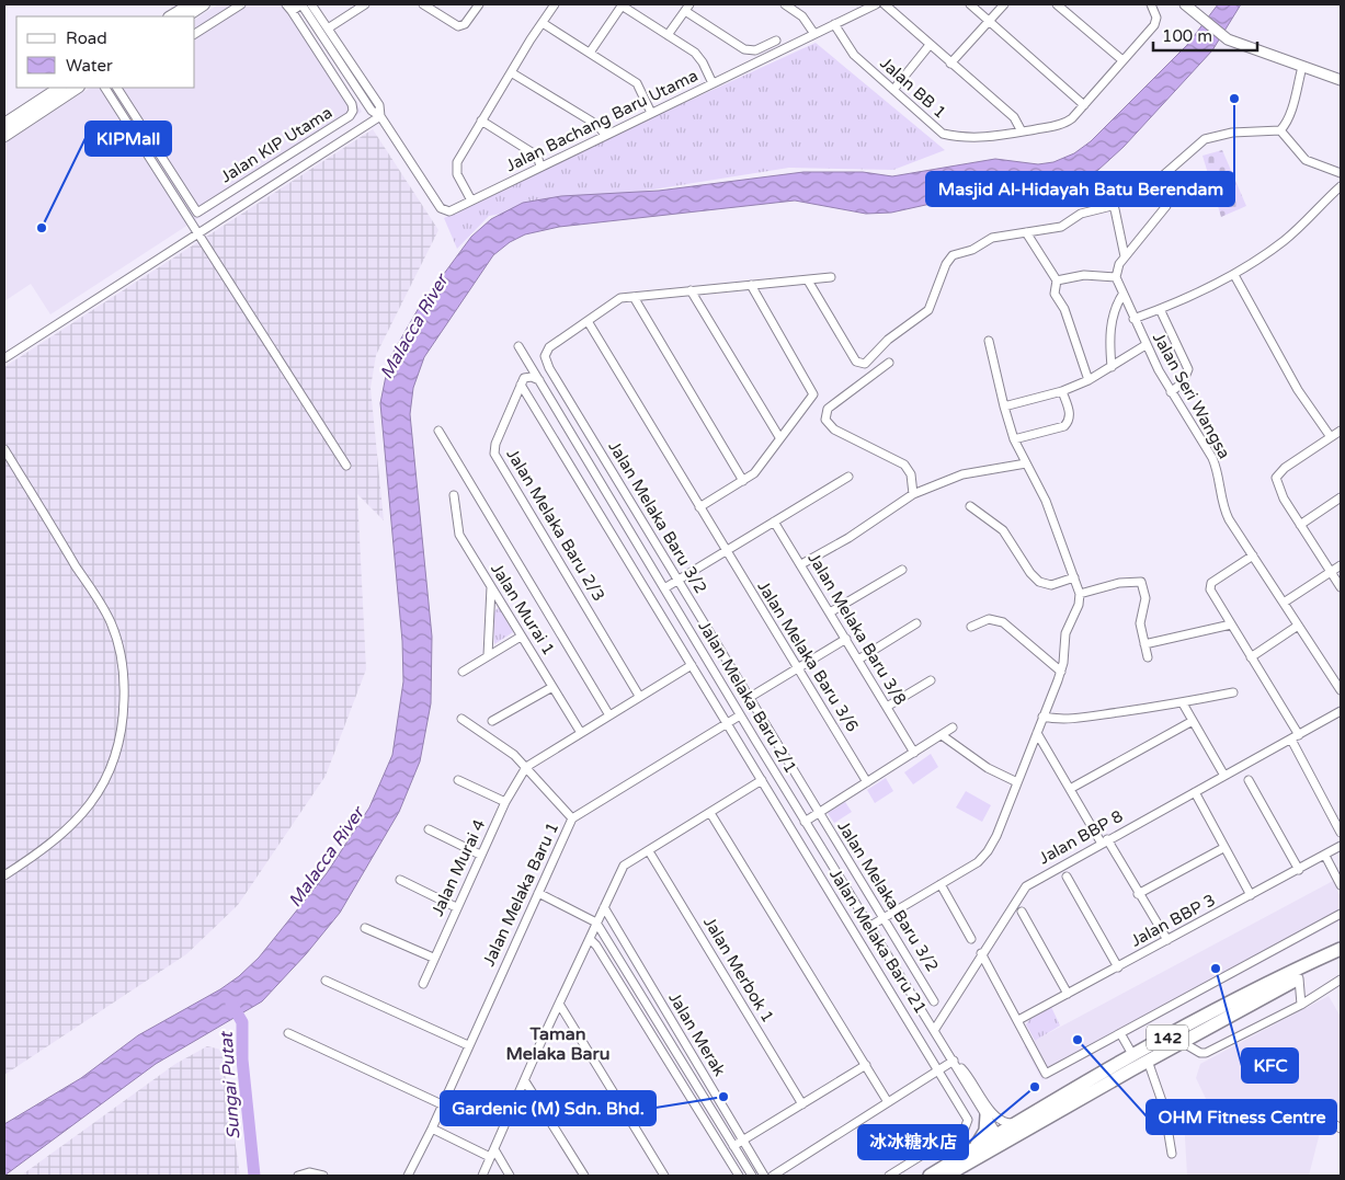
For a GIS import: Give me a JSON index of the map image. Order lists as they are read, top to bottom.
{
  "streets": {
    "main road": ["142"],
    "street": [
      "Jalan BB 1",
      "Jalan Bachang Baru Utama",
      "Jalan KIP Utama",
      "Jalan Seri Wangsa",
      "Jalan Melaka Baru 3/2",
      "Jalan Melaka Baru 2/3",
      "Jalan Murai 1",
      "Jalan Melaka Baru 3/8",
      "Jalan Melaka Baru 3/6",
      "Jalan Melaka Baru 2/1",
      "Jalan BBP 8",
      "Jalan Murai 4",
      "Jalan Melaka Baru 1",
      "Jalan BBP 3",
      "Jalan Melaka Baru 21",
      "Jalan Merbok 1",
      "Jalan Merak"
    ]
  },
  "crossings": [
    ["Jalan BB 1", "Jalan Bachang Baru Utama"],
    ["Jalan Melaka Baru 2/3", "Jalan Melaka Baru 2/1"],
    ["Jalan Melaka Baru 2/1", "Jalan BBP 8"],
    ["Jalan Melaka Baru 2/1", "Jalan Melaka Baru 1"],
    ["Jalan Melaka Baru 2/1", "Jalan Melaka Baru 21"]
  ],
  "districts": ["Taman Melaka Baru"],
  "water": ["Malacca River", "Sungai Putat"],
  "places": [
    "Masjid Al-Hidayah Batu Berendam",
    "KIPMall",
    "KFC",
    "OHM Fitness Centre",
    "冰冰糖水店",
    "Gardenic (M) Sdn. Bhd."
  ],
  "legend": ["Road", "Water"],
  "scale_bar": "100 m"
}
